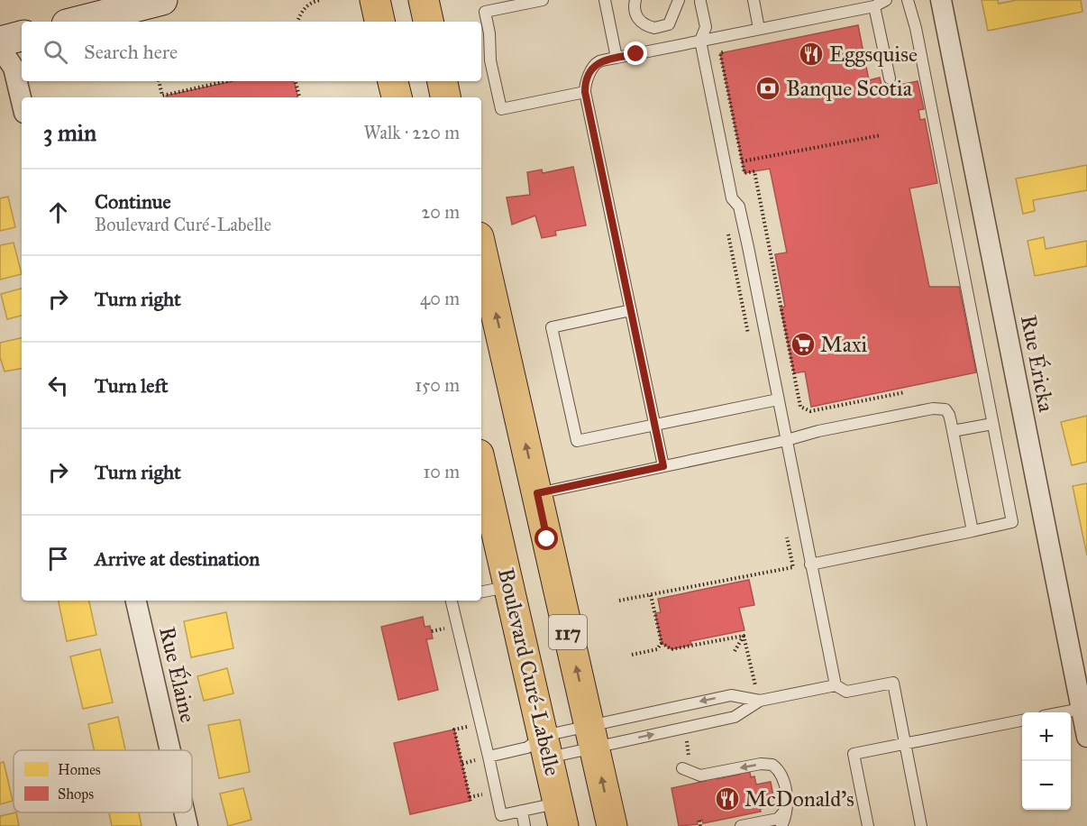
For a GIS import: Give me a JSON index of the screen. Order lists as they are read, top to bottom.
{
  "streets": {
    "main road": ["117", "Boulevard Curé-Labelle"],
    "street": ["Rue Éricka", "Rue Élaine"]
  },
  "places": {
    "restaurant": ["Eggsquise", "McDonald's"],
    "bank": ["Banque Scotia"],
    "supermarket": ["Maxi"]
  },
  "legend": ["Homes", "Shops"],
  "page": {
    "search": "Search here",
    "heading": ["3 min", "Walk · 220 m"],
    "list": [
      ["Continue", "Boulevard Curé-Labelle", "20 m"],
      ["Turn right", "40 m"],
      ["Turn left", "150 m"],
      ["Turn right", "10 m"],
      "Arrive at destination"
    ],
    "map_buttons": ["+", "−"]
  }
}
